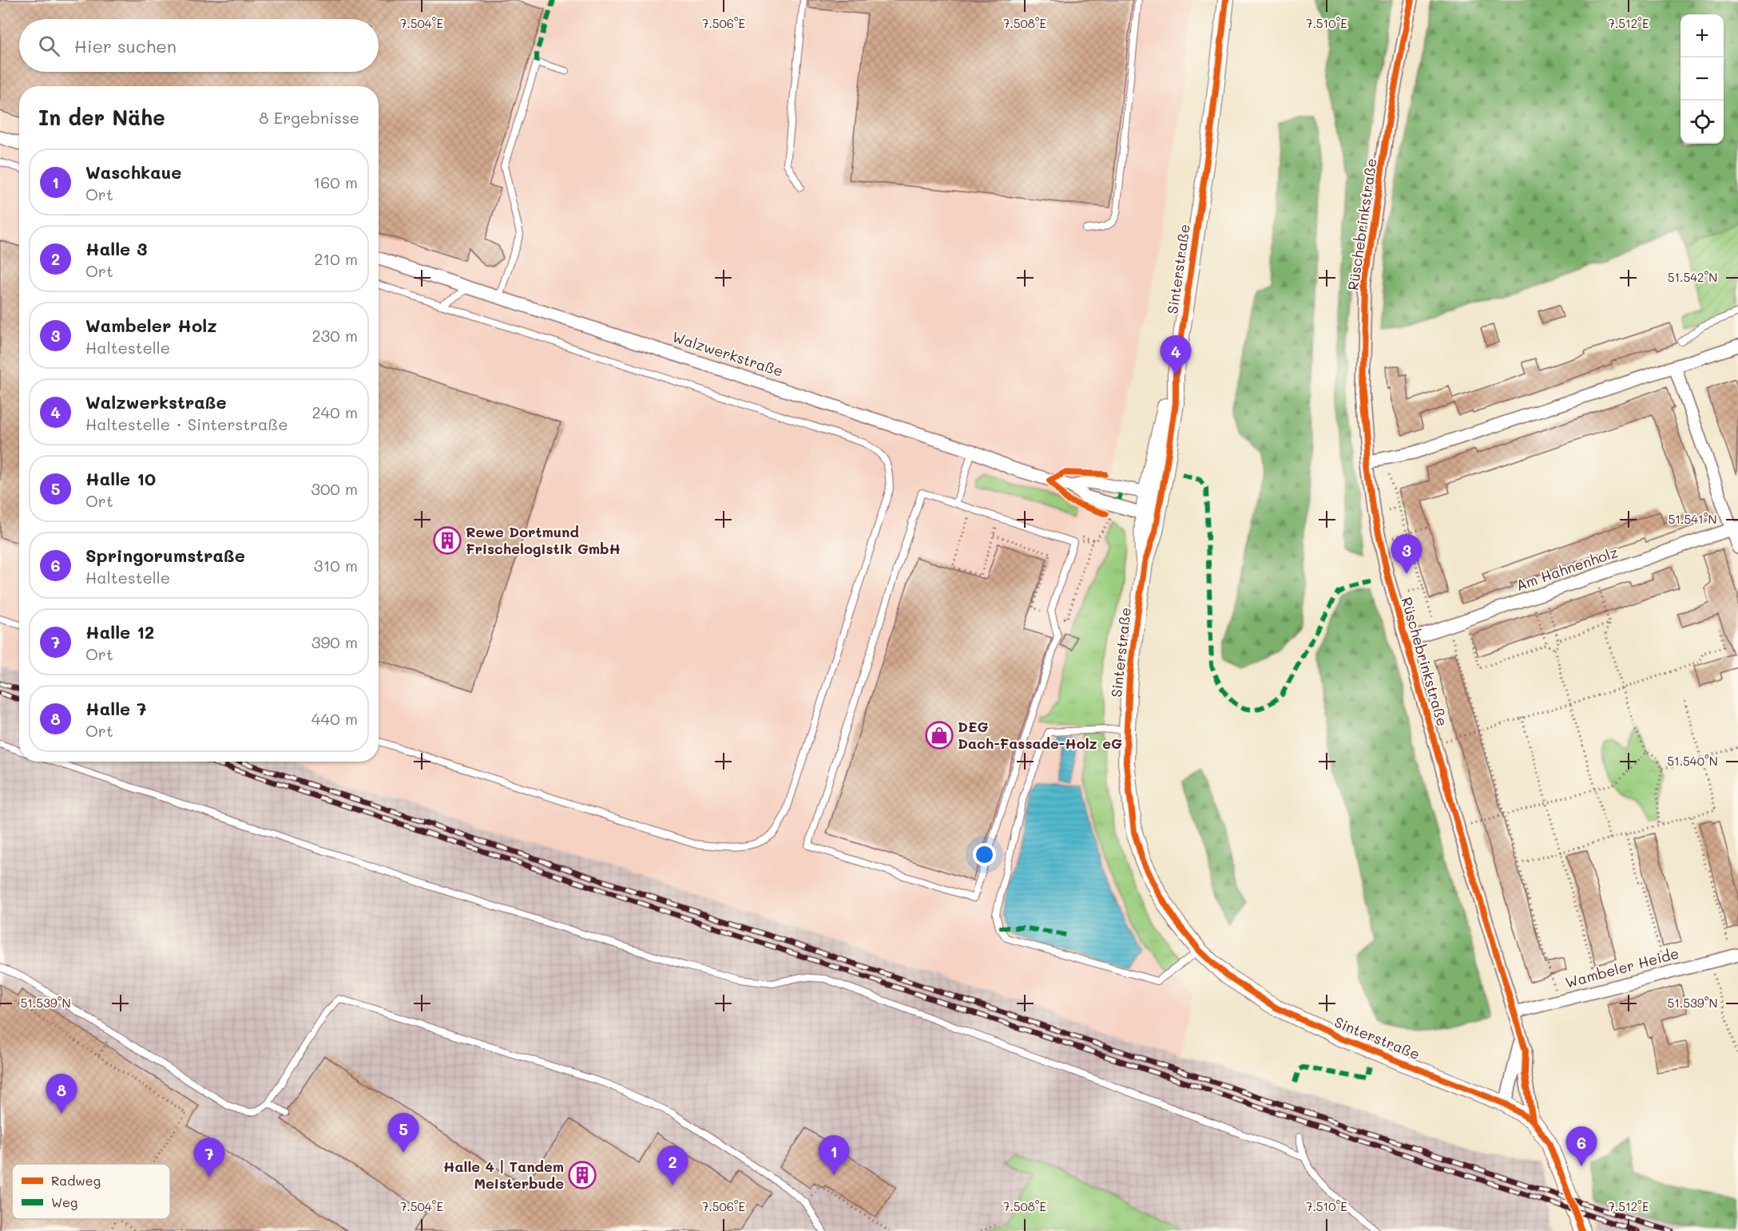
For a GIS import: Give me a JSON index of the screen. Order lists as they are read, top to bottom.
{
  "streets": {
    "street": [
      "Rüschebrinkstraße",
      "Sinterstraße",
      "Walzwerkstraße",
      "Am Hahnenholz",
      "Wambeler Heide"
    ]
  },
  "crossings": [
    ["Rüschebrinkstraße", "Sinterstraße"],
    ["Rüschebrinkstraße", "Am Hahnenholz"],
    ["Rüschebrinkstraße", "Wambeler Heide"],
    ["Sinterstraße", "Walzwerkstraße"]
  ],
  "places": {
    "building": ["Rewe Dortmund Frischelogistik GmbH", "Halle 4 | Tandem Meisterbude"],
    "shop": ["DEG Dach-Fassade-Holz eG"]
  },
  "legend": ["Radweg", "Weg"],
  "page": {
    "map_buttons": ["+", "−"],
    "search": "Hier suchen",
    "heading": ["In der Nähe", "8 Ergebnisse"],
    "list": [
      {
        "mark": "1",
        "name": "Waschkaue",
        "note": "Ort",
        "value": "160 m"
      },
      {
        "mark": "2",
        "name": "Halle 3",
        "note": "Ort",
        "value": "210 m"
      },
      {
        "mark": "3",
        "name": "Wambeler Holz",
        "note": "Haltestelle",
        "value": "230 m"
      },
      {
        "mark": "4",
        "name": "Walzwerkstraße",
        "note": "Haltestelle · Sinterstraße",
        "value": "240 m"
      },
      {
        "mark": "5",
        "name": "Halle 10",
        "note": "Ort",
        "value": "300 m"
      },
      {
        "mark": "6",
        "name": "Springorumstraße",
        "note": "Haltestelle",
        "value": "310 m"
      },
      {
        "mark": "7",
        "name": "Halle 12",
        "note": "Ort",
        "value": "390 m"
      },
      {
        "mark": "8",
        "name": "Halle 7",
        "note": "Ort",
        "value": "440 m"
      }
    ],
    "pins": [
      "4",
      "3",
      "8",
      "5",
      "6",
      "1",
      "7",
      "2"
    ]
  },
  "coordinates": [
    "7.504°E",
    "7.506°E",
    "7.508°E",
    "7.510°E",
    "7.512°E",
    "51.542°N",
    "51.541°N",
    "51.540°N",
    "51.539°N"
  ]
}
